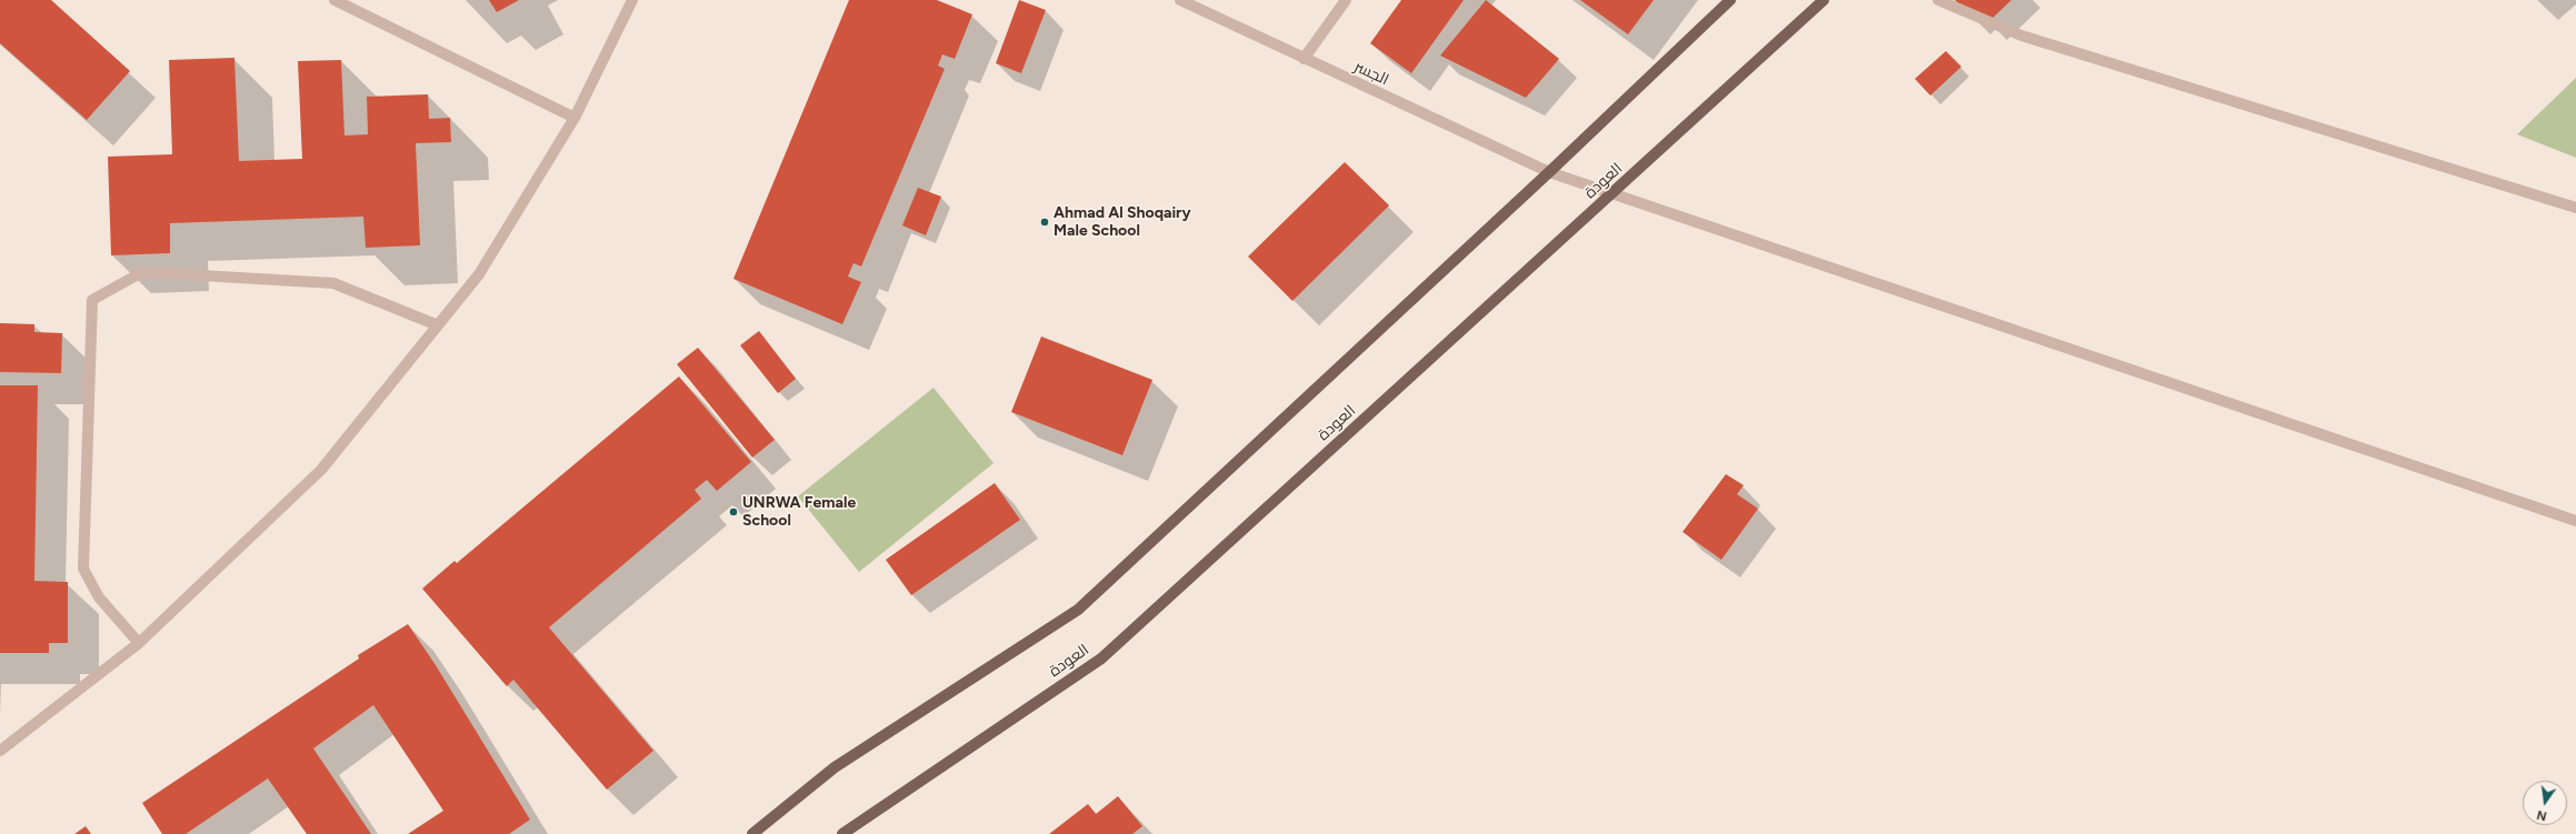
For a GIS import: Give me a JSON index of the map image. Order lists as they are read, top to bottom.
{
  "streets": {
    "main road": ["العودة"],
    "street": ["الجسر"]
  },
  "crossings": [
    ["الجسر", "العودة"]
  ],
  "places": ["Ahmad Al Shoqairy Male School", "UNRWA Female School"],
  "north": "bottom"
}
